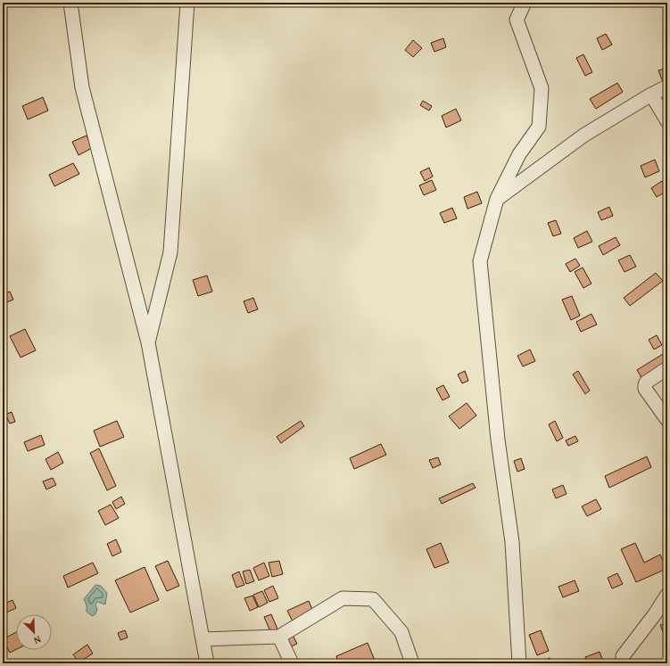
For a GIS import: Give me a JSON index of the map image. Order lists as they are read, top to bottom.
{
  "north": "bottom right"
}
